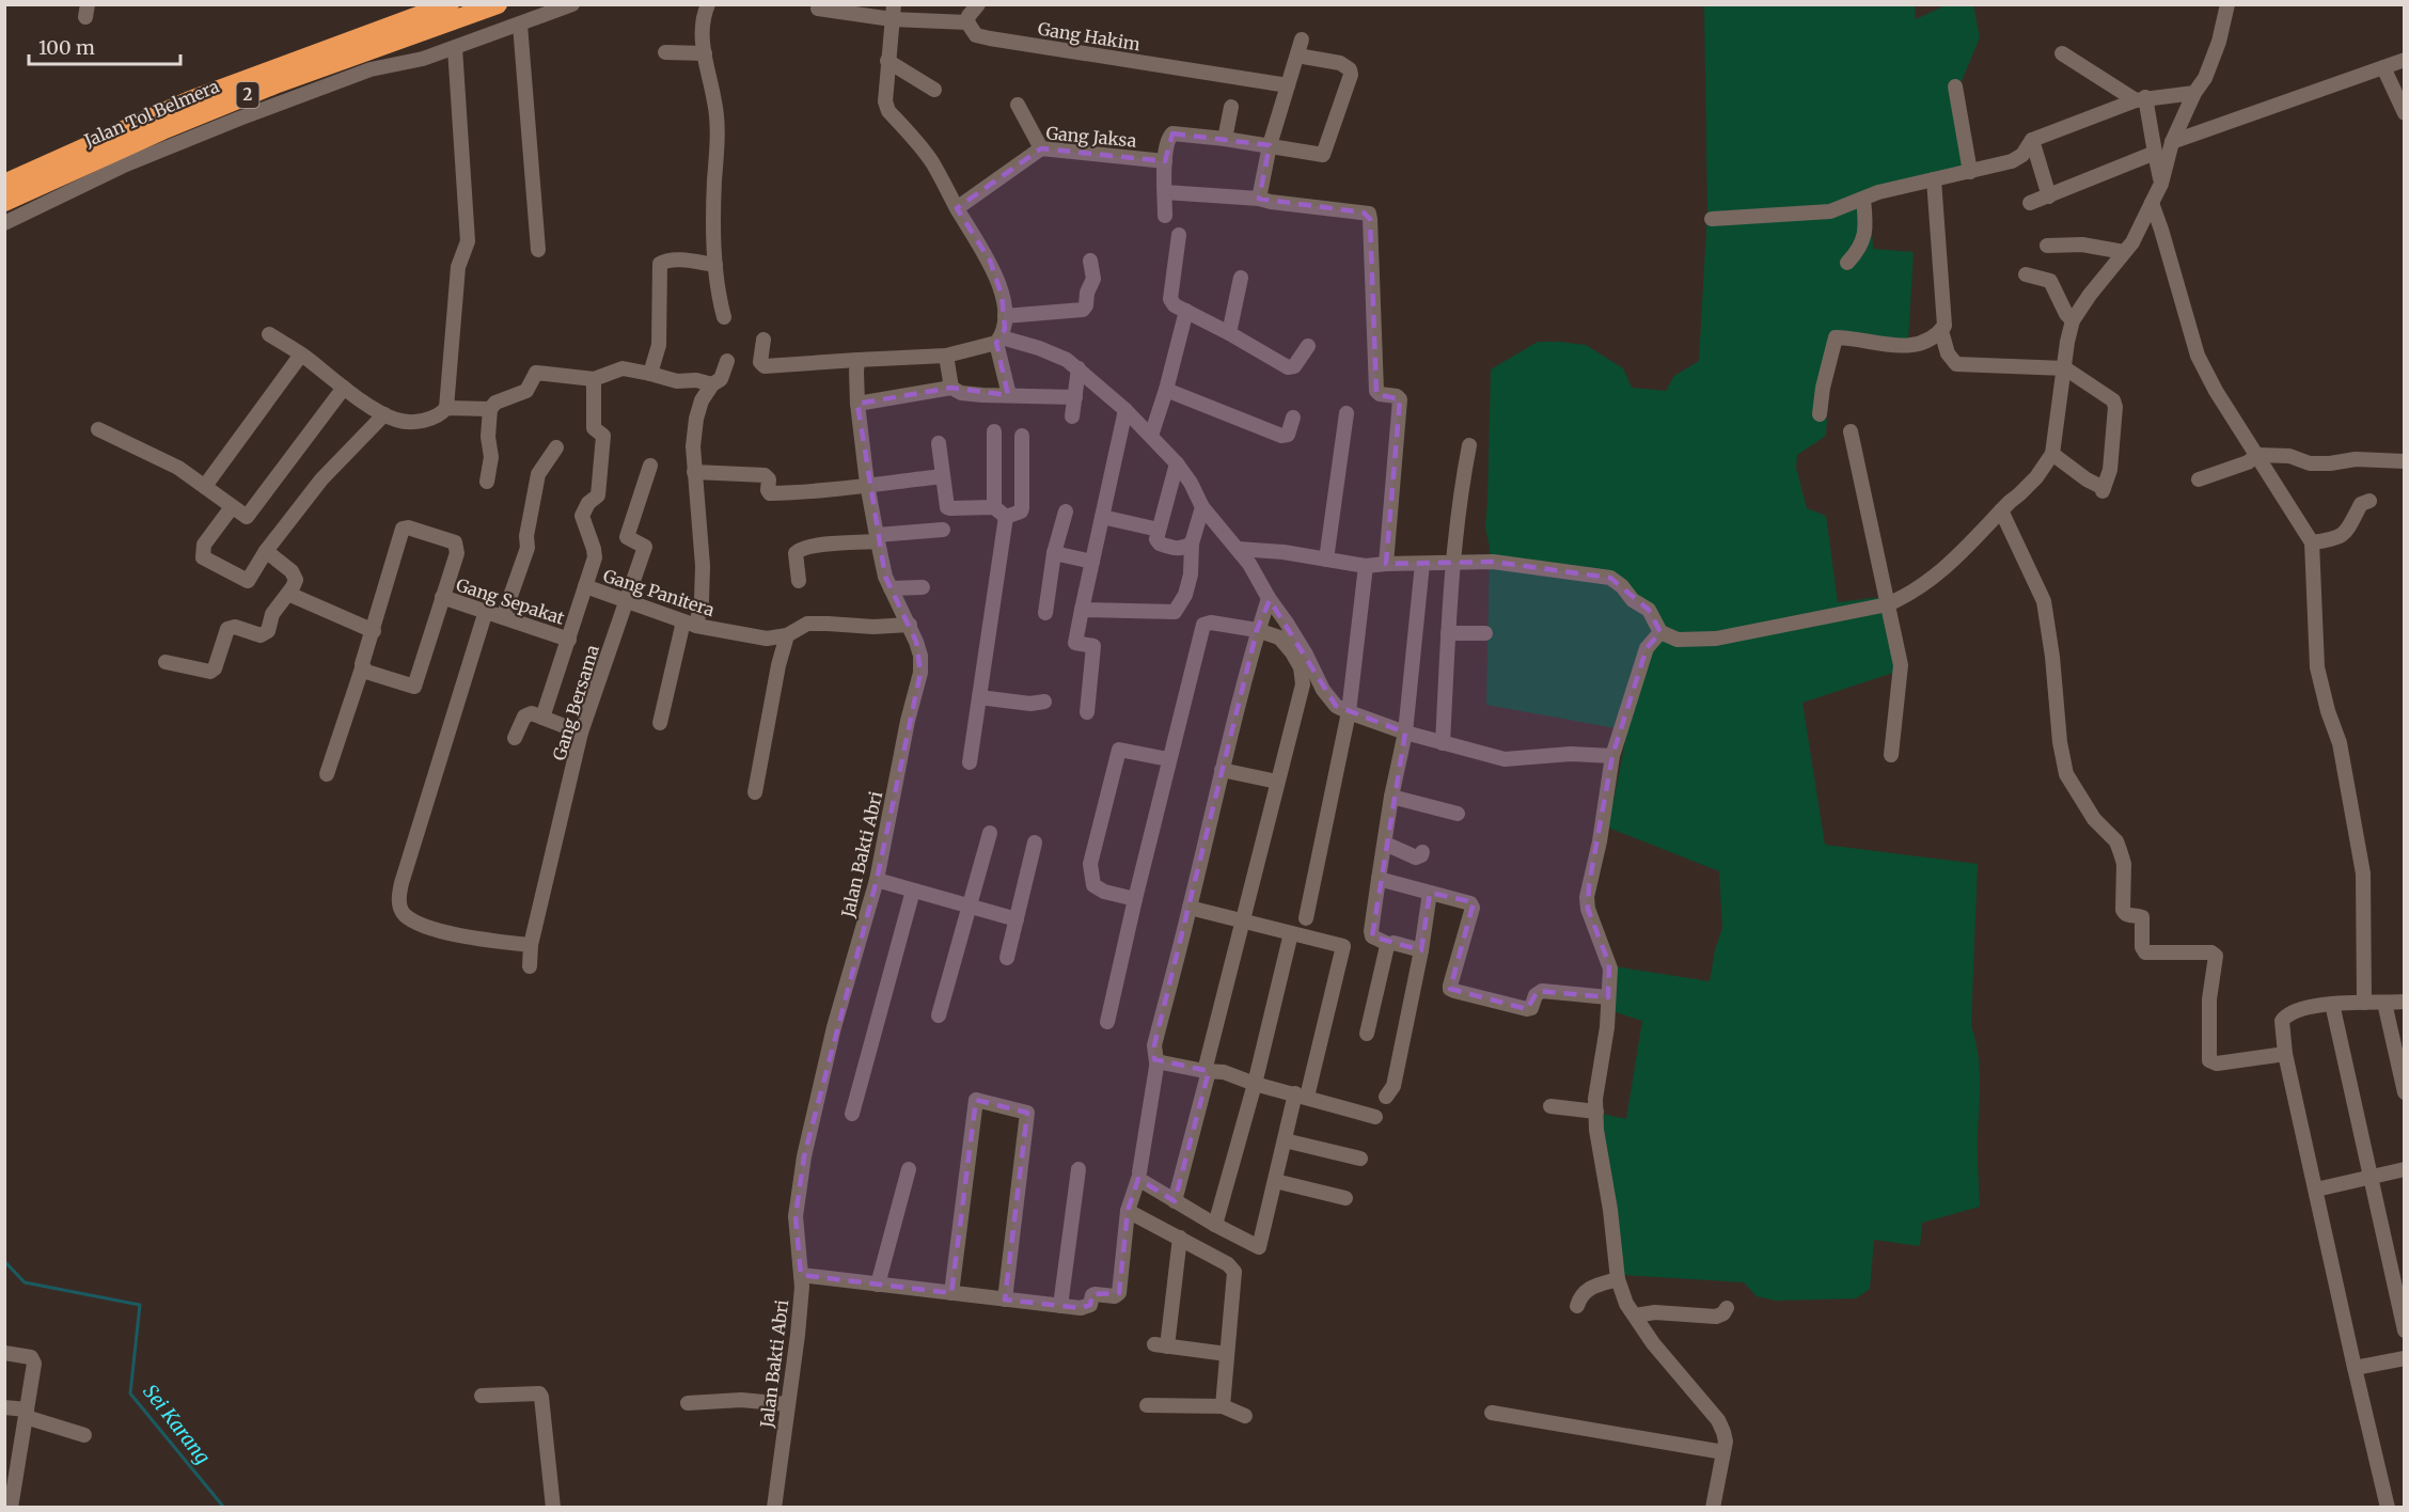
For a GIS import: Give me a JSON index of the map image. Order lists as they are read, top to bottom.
{
  "streets": {
    "highway": ["2", "Jalan Tol Belmera"],
    "street": [
      "Gang Hakim",
      "Gang Jaksa",
      "Gang Panitera",
      "Gang Sepakat",
      "Gang Bersama",
      "Jalan Bakti Abri"
    ]
  },
  "crossings": [
    ["Gang Panitera", "Gang Bersama"],
    ["Gang Panitera", "Jalan Bakti Abri"]
  ],
  "water": ["Sei Karang"],
  "scale_bar": "100 m"
}
